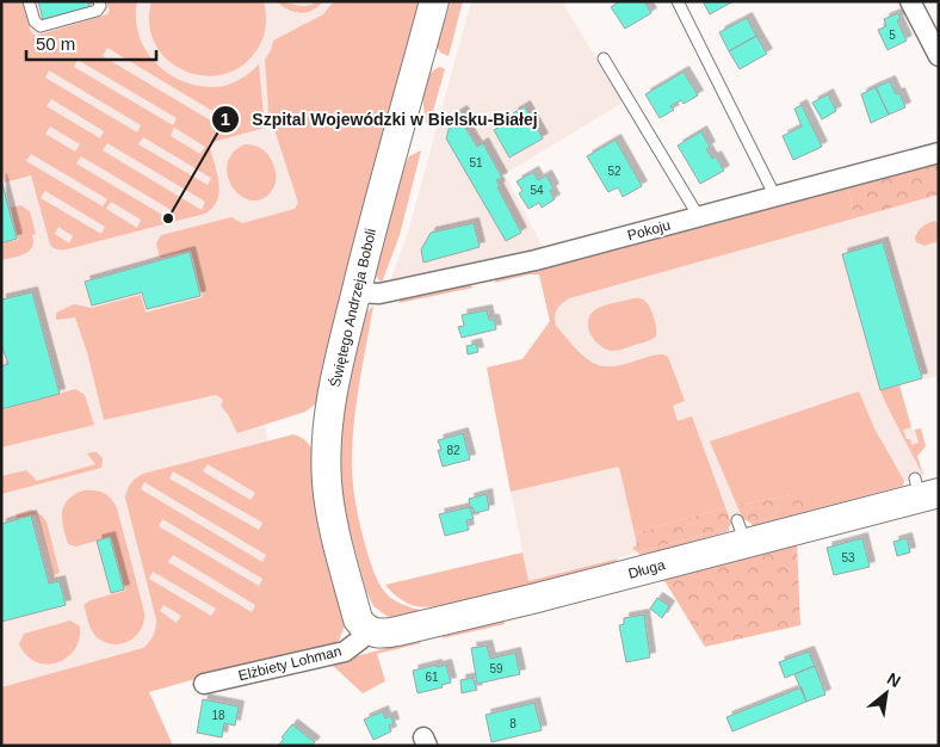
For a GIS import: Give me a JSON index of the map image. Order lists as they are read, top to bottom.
{
  "streets": {
    "street": [
      "Pokoju",
      "Świętego Andrzeja Boboli",
      "Długa",
      "Elżbiety Lohman"
    ]
  },
  "crossings": [
    ["Pokoju", "Świętego Andrzeja Boboli"],
    ["Świętego Andrzeja Boboli", "Długa"],
    ["Świętego Andrzeja Boboli", "Elżbiety Lohman"],
    ["Długa", "Elżbiety Lohman"]
  ],
  "places": ["Szpital Wojewódzki w Bielsku-Białej"],
  "house_numbers": [
    "5",
    "51",
    "52",
    "54",
    "82",
    "53",
    "59",
    "61",
    "18",
    "8"
  ],
  "scale_bar": "50 m",
  "north": "top right"
}
